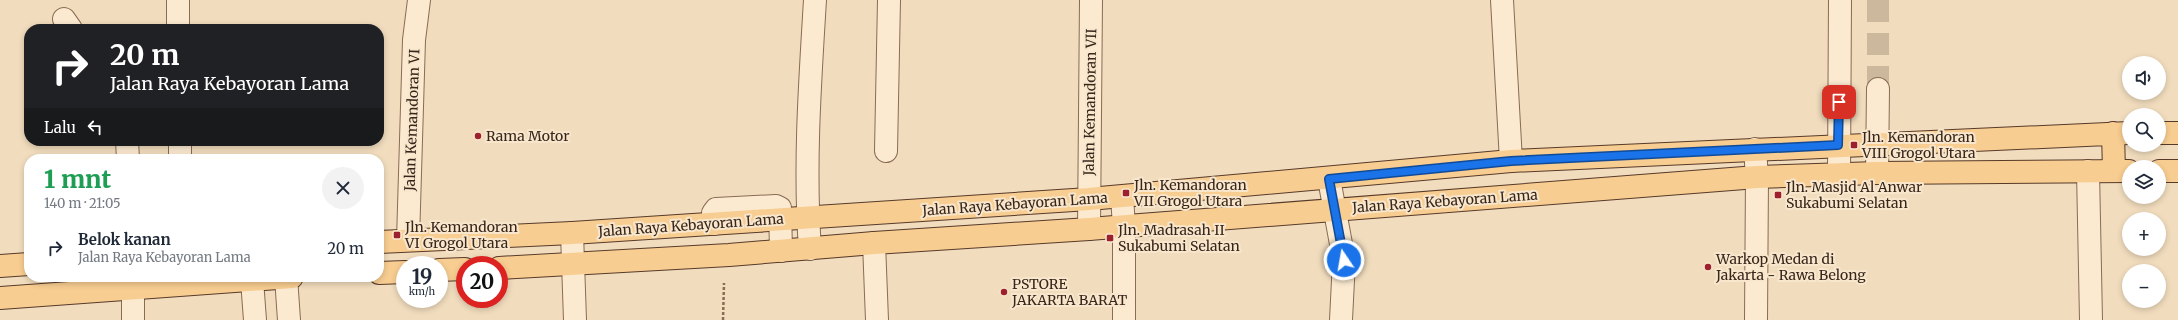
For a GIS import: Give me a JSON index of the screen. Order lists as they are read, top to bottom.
{
  "streets": {
    "main road": ["Jalan Raya Kebayoran Lama"],
    "street": ["Jalan Kemandoran VII", "Jalan Kemandoran VI"]
  },
  "crossings": [
    ["Jalan Kemandoran VII", "Jalan Raya Kebayoran Lama"],
    ["Jalan Kemandoran VI", "Jalan Raya Kebayoran Lama"]
  ],
  "places": {
    "other": ["Rama Motor", "Warkop Medan di Jakarta - Rawa Belong", "PSTORE JAKARTA BARAT"],
    "transit": [
      "Jln. Kemandoran VIII Grogol Utara",
      "Jln. Kemandoran VII Grogol Utara",
      "Jln. Masjid Al Anwar Sukabumi Selatan",
      "Jln. Kemandoran VI Grogol Utara",
      "Jln. Madrasah II Sukabumi Selatan"
    ]
  },
  "page": {
    "turn": ["20 m", "Jalan Raya Kebayoran Lama"],
    "map_buttons": ["+", "−"],
    "then": "Lalu",
    "heading": ["1 mnt", "140 m · 21:05"],
    "list": [
      {
        "name": "Belok kanan",
        "note": "Jalan Raya Kebayoran Lama",
        "value": "20 m"
      }
    ],
    "speed": "19 km/h",
    "limit": "20"
  }
}
